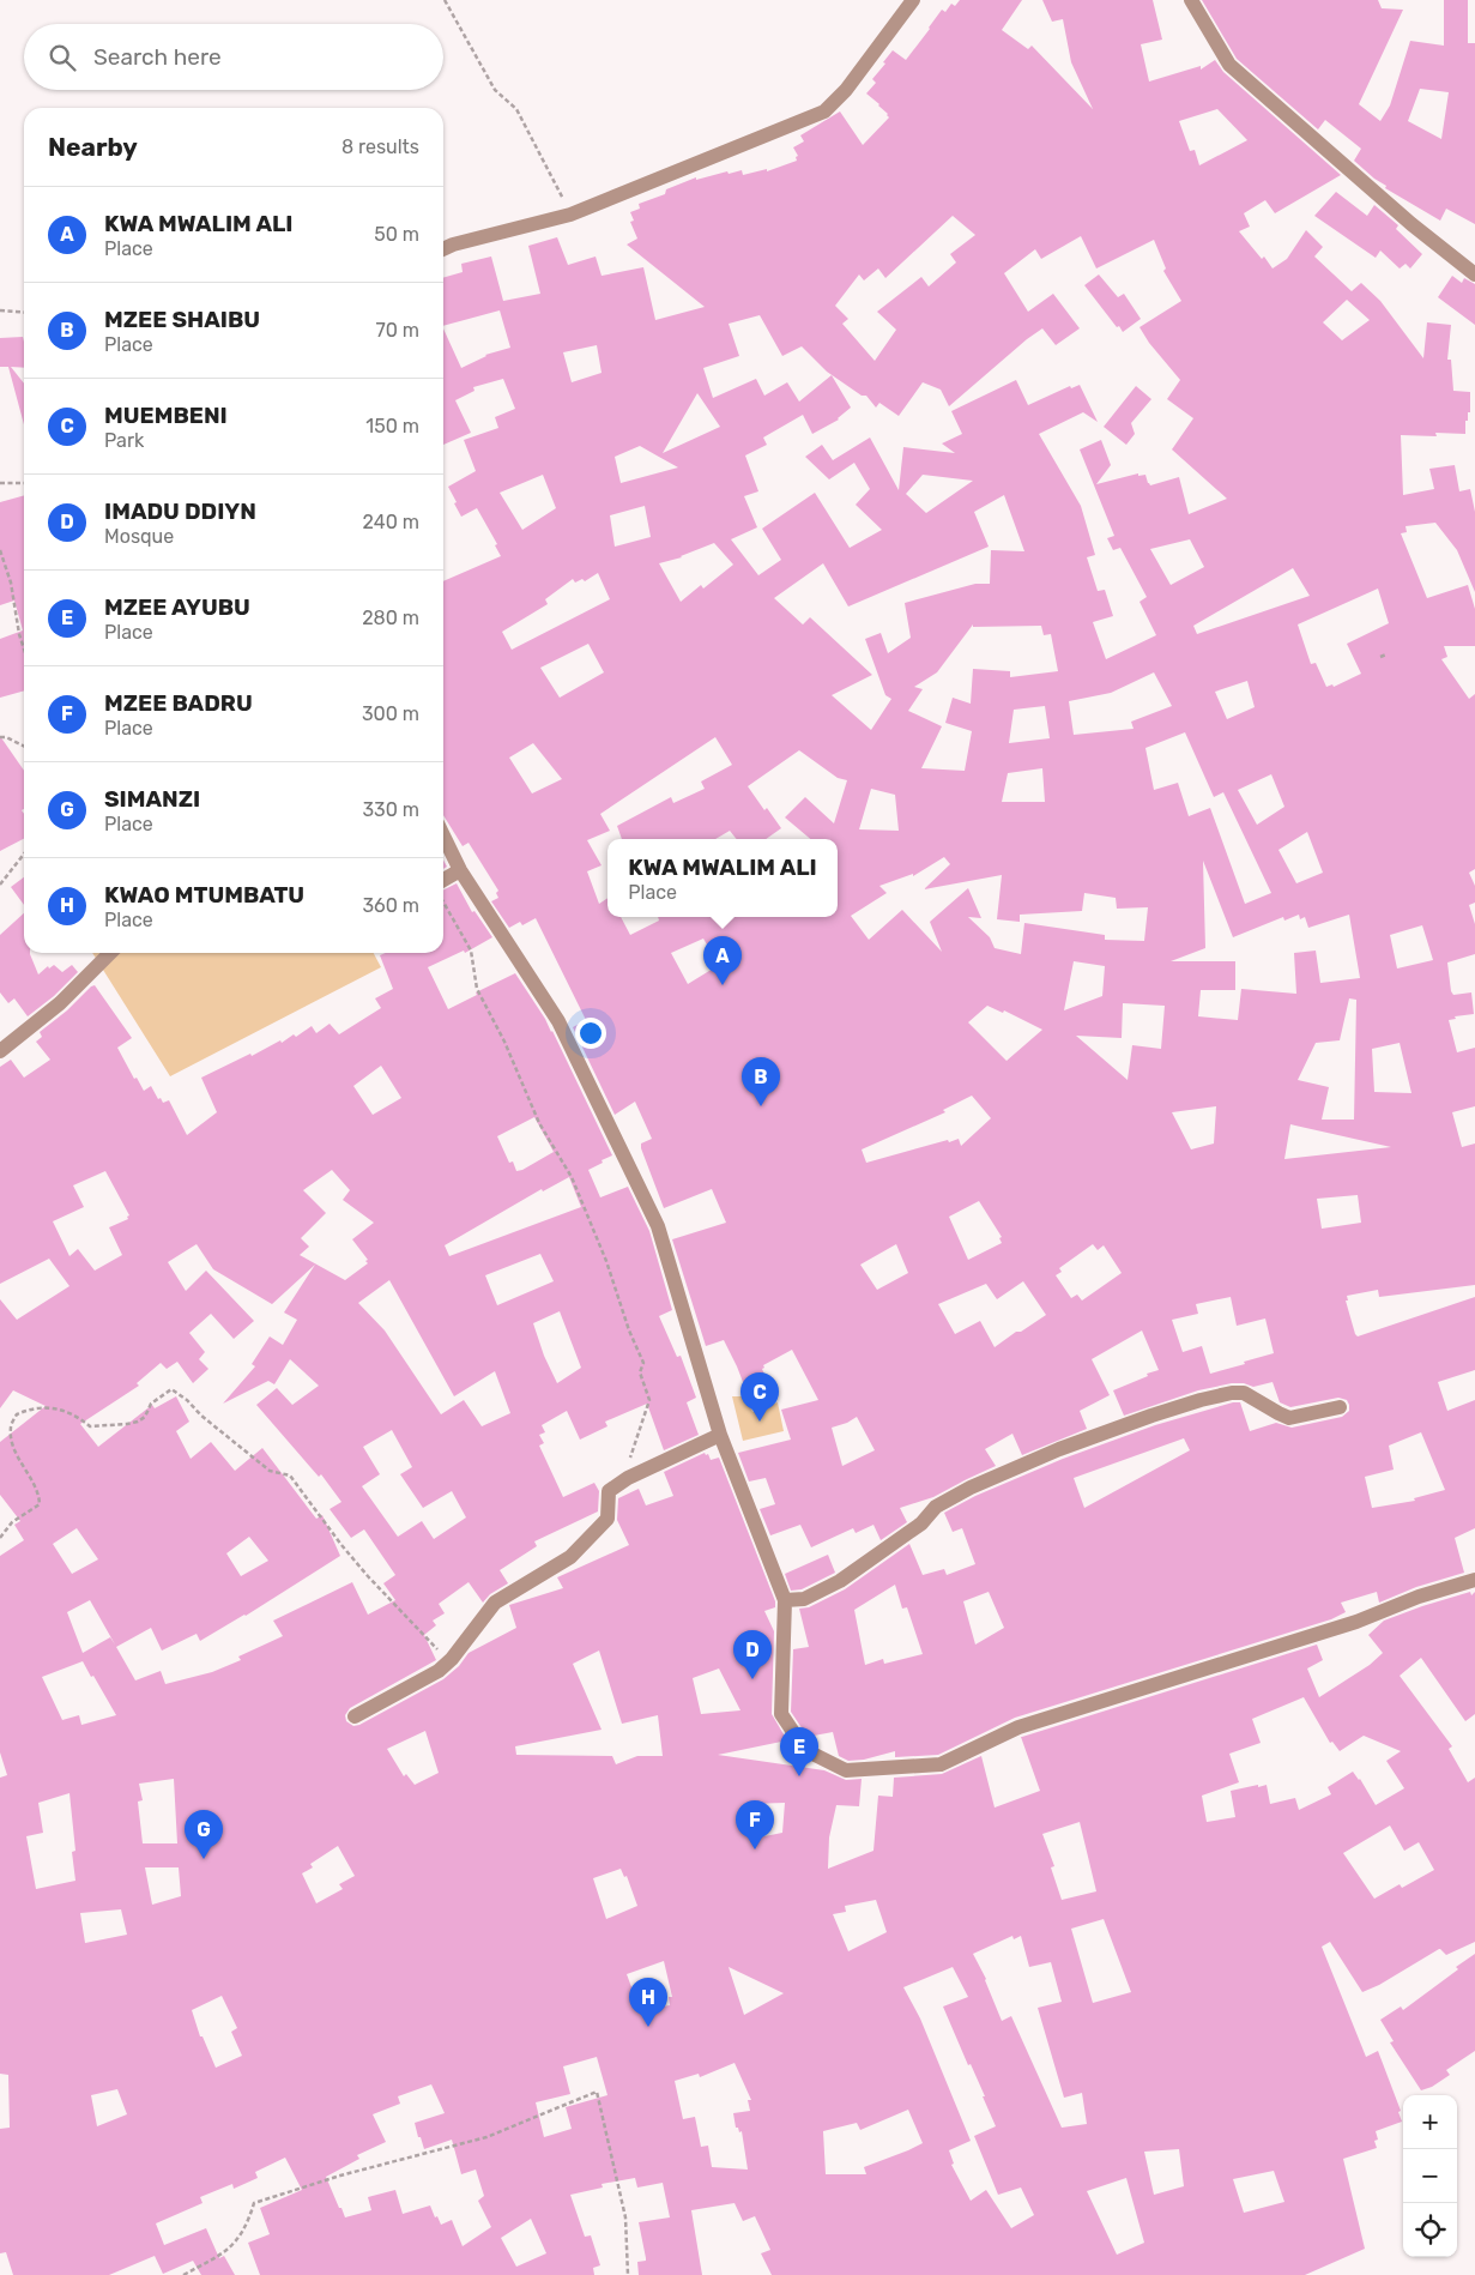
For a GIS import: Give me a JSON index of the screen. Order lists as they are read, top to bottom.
{
  "page": {
    "search": "Search here",
    "heading": ["Nearby", "8 results"],
    "list": [
      {
        "mark": "A",
        "name": "KWA MWALIM ALI",
        "note": "Place",
        "value": "50 m"
      },
      {
        "mark": "B",
        "name": "MZEE SHAIBU",
        "note": "Place",
        "value": "70 m"
      },
      {
        "mark": "C",
        "name": "MUEMBENI",
        "note": "Park",
        "value": "150 m"
      },
      {
        "mark": "D",
        "name": "IMADU DDIYN",
        "note": "Mosque",
        "value": "240 m"
      },
      {
        "mark": "E",
        "name": "MZEE AYUBU",
        "note": "Place",
        "value": "280 m"
      },
      {
        "mark": "F",
        "name": "MZEE BADRU",
        "note": "Place",
        "value": "300 m"
      },
      {
        "mark": "G",
        "name": "SIMANZI",
        "note": "Place",
        "value": "330 m"
      },
      {
        "mark": "H",
        "name": "KWAO MTUMBATU",
        "note": "Place",
        "value": "360 m"
      }
    ],
    "popup": ["KWA MWALIM ALI", "Place"],
    "pins": [
      "A",
      "B",
      "C",
      "D",
      "E",
      "F",
      "G",
      "H"
    ],
    "map_buttons": ["+", "−"]
  }
}
